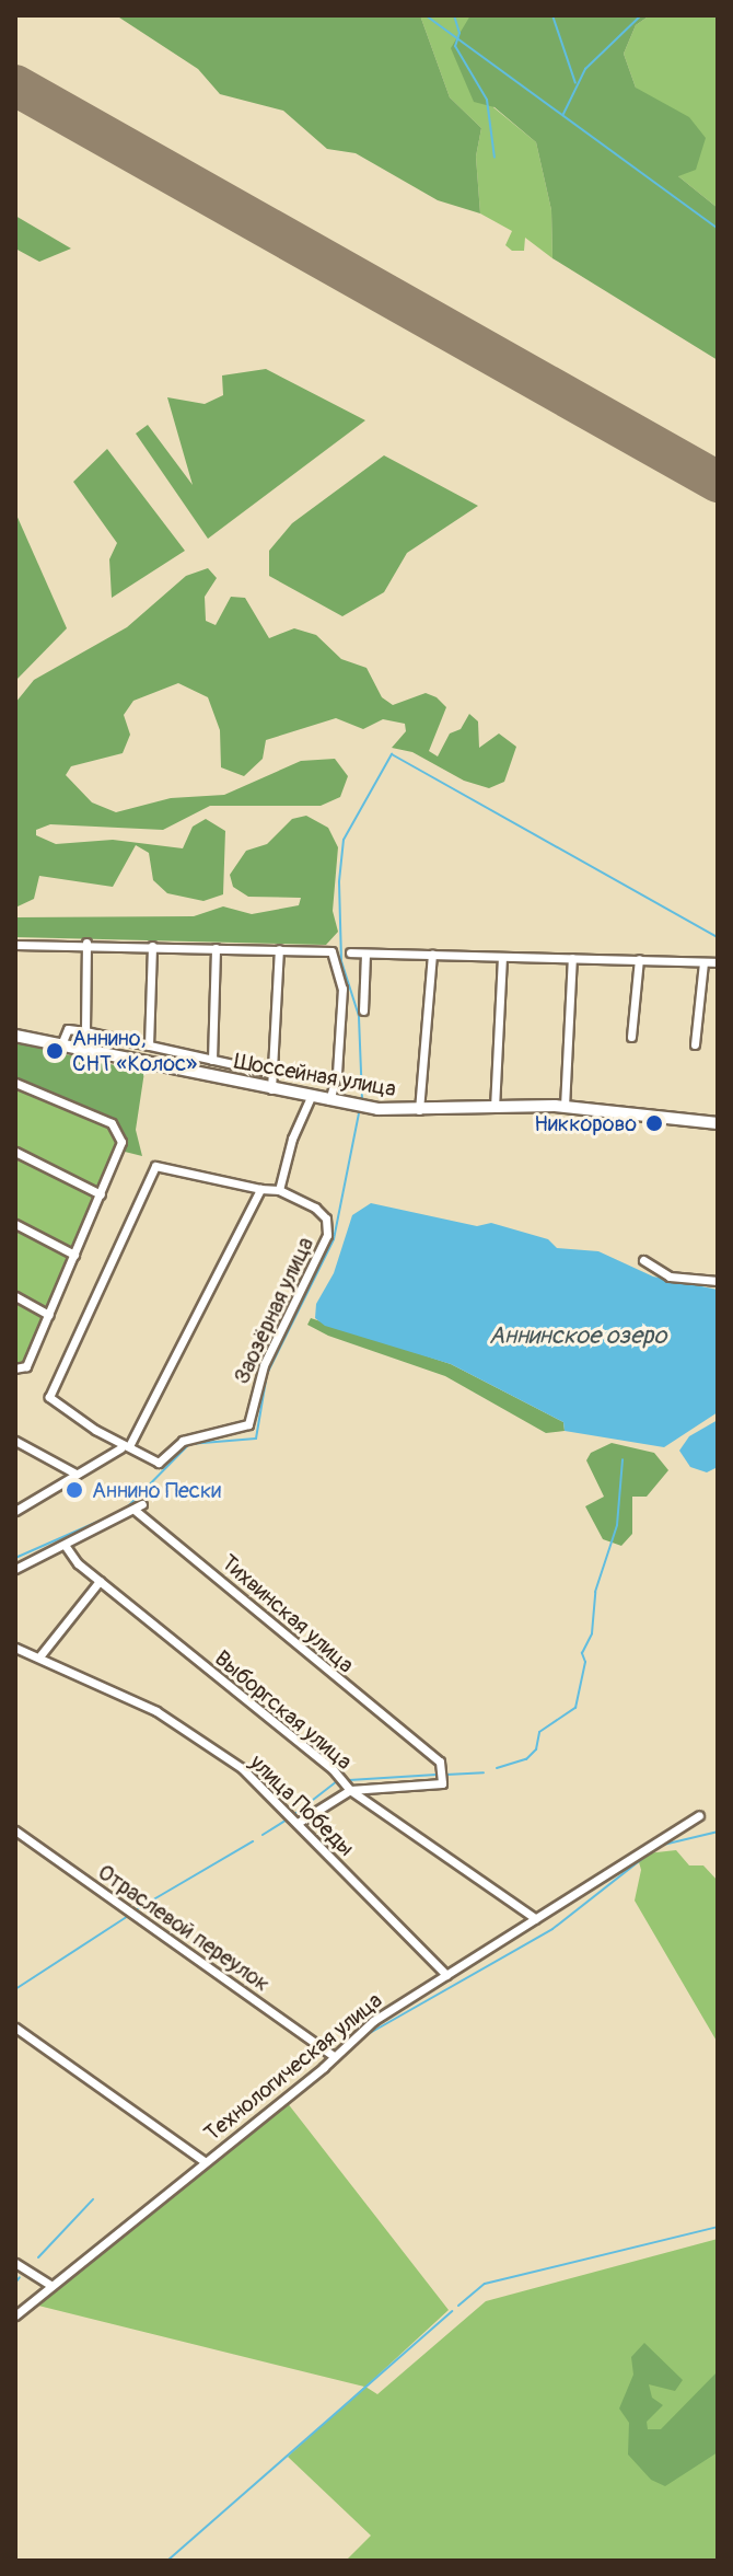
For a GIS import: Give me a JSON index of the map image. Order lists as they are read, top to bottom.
{
  "streets": {
    "main road": ["Шоссейная улица"],
    "street": [
      "Заозёрная улица",
      "Тихвинская улица",
      "Выборгская улица",
      "улица Победы",
      "Отраслевой переулок",
      "Технологическая улица"
    ]
  },
  "crossings": [
    ["Тихвинская улица", "Выборгская улица"],
    ["Выборгская улица", "Технологическая улица"],
    ["улица Победы", "Технологическая улица"],
    ["Отраслевой переулок", "Технологическая улица"]
  ],
  "water": ["Аннинское озеро"],
  "places": ["Аннино, СНТ «Колос»", "Никкорово", "Аннино Пески"]
}
